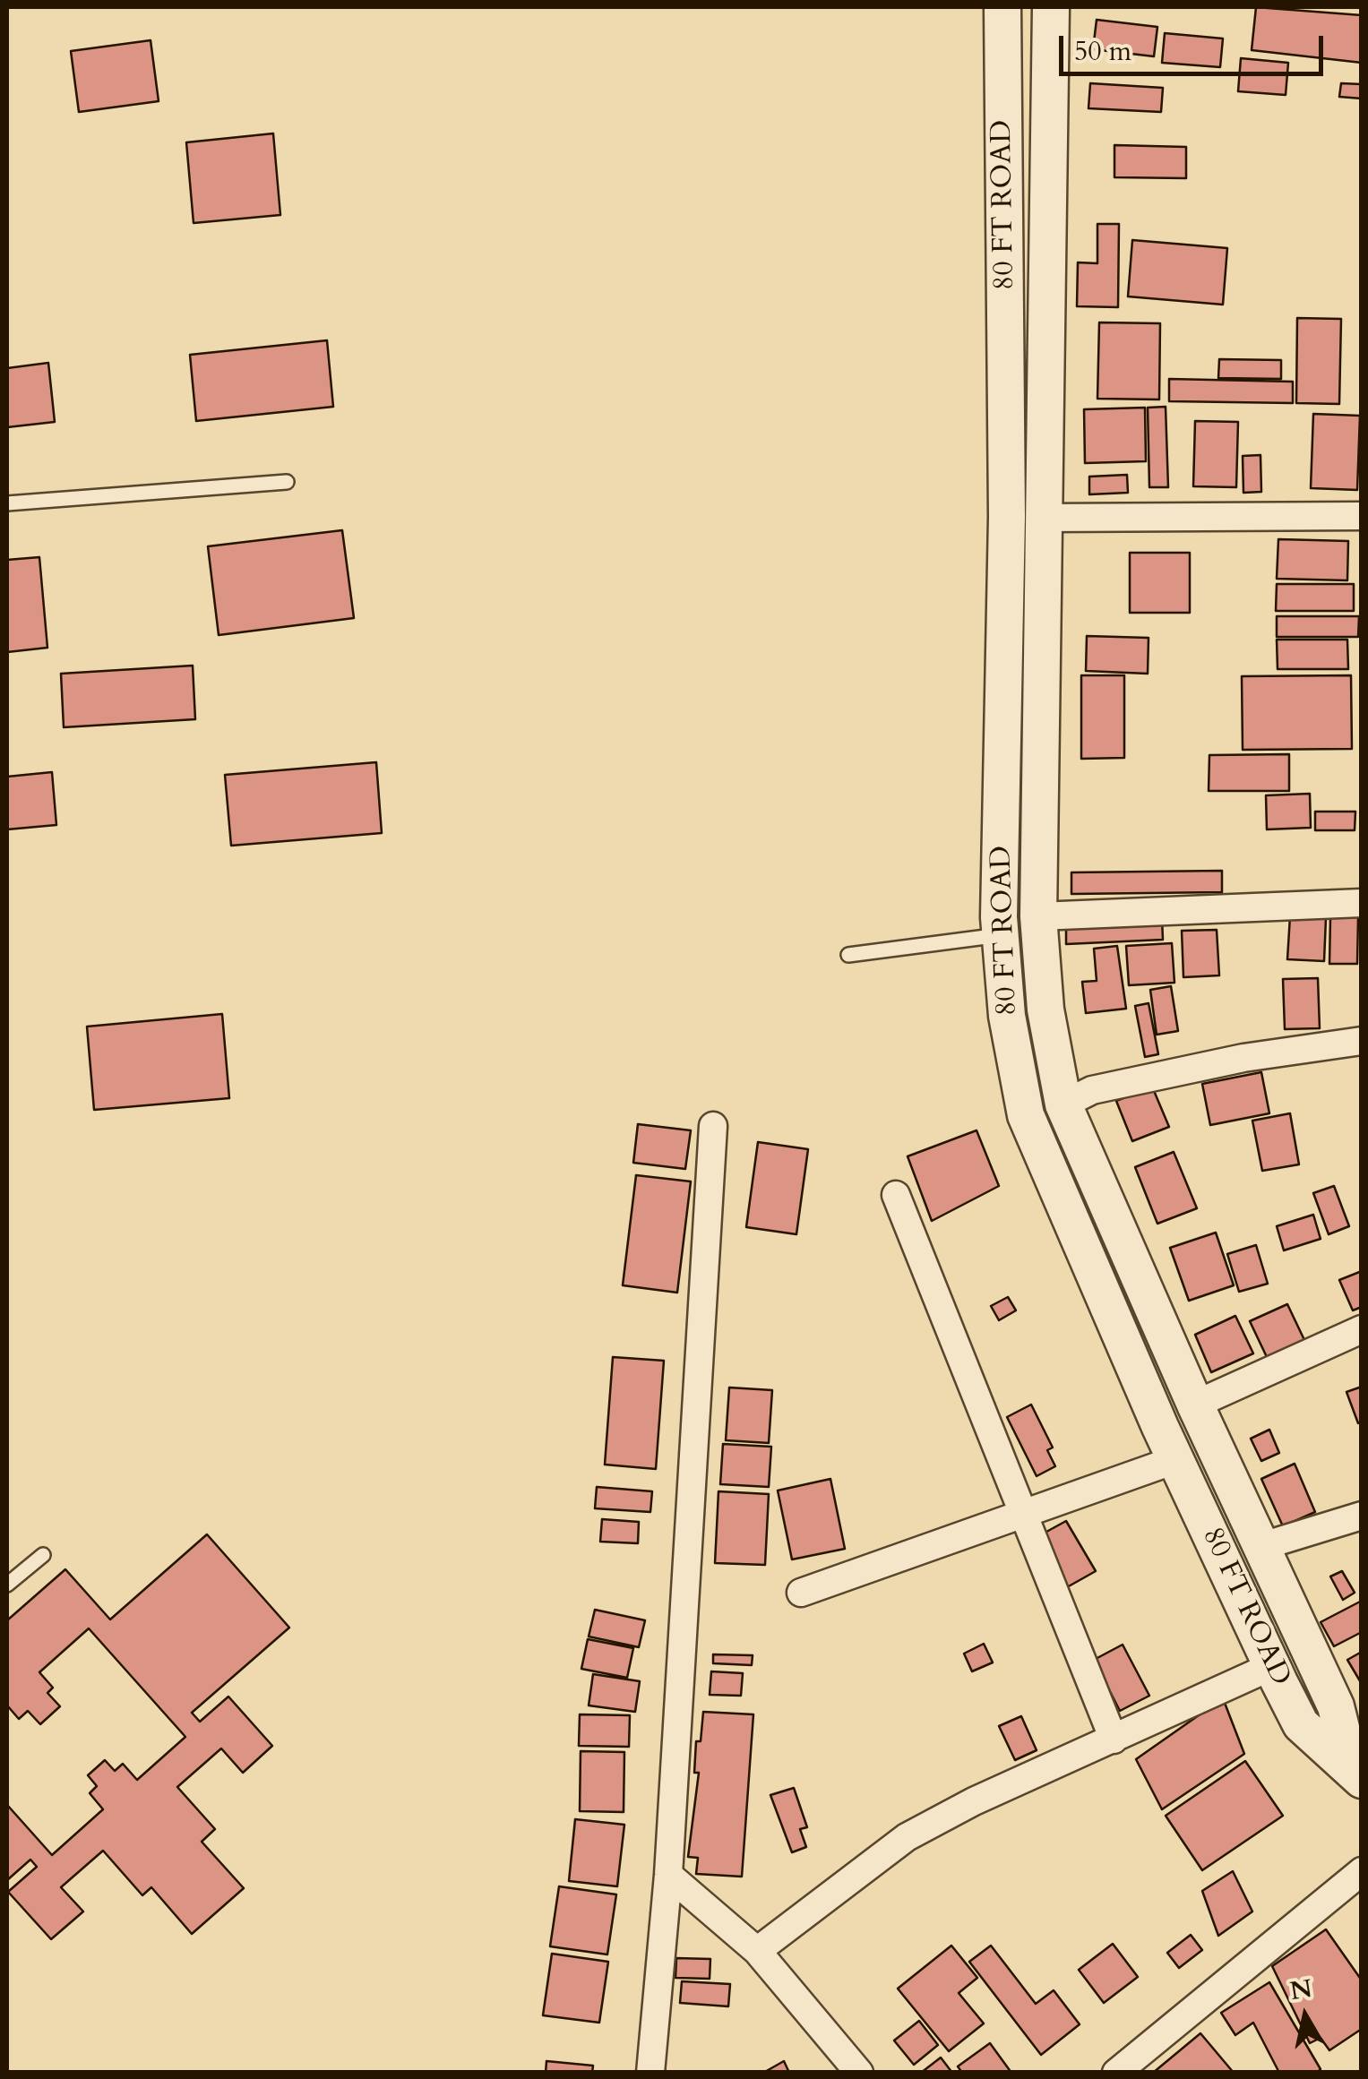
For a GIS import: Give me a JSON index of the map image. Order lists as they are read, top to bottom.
{
  "streets": {
    "street": ["80 FT ROAD"]
  },
  "scale_bar": "50 m",
  "north": "top"
}
